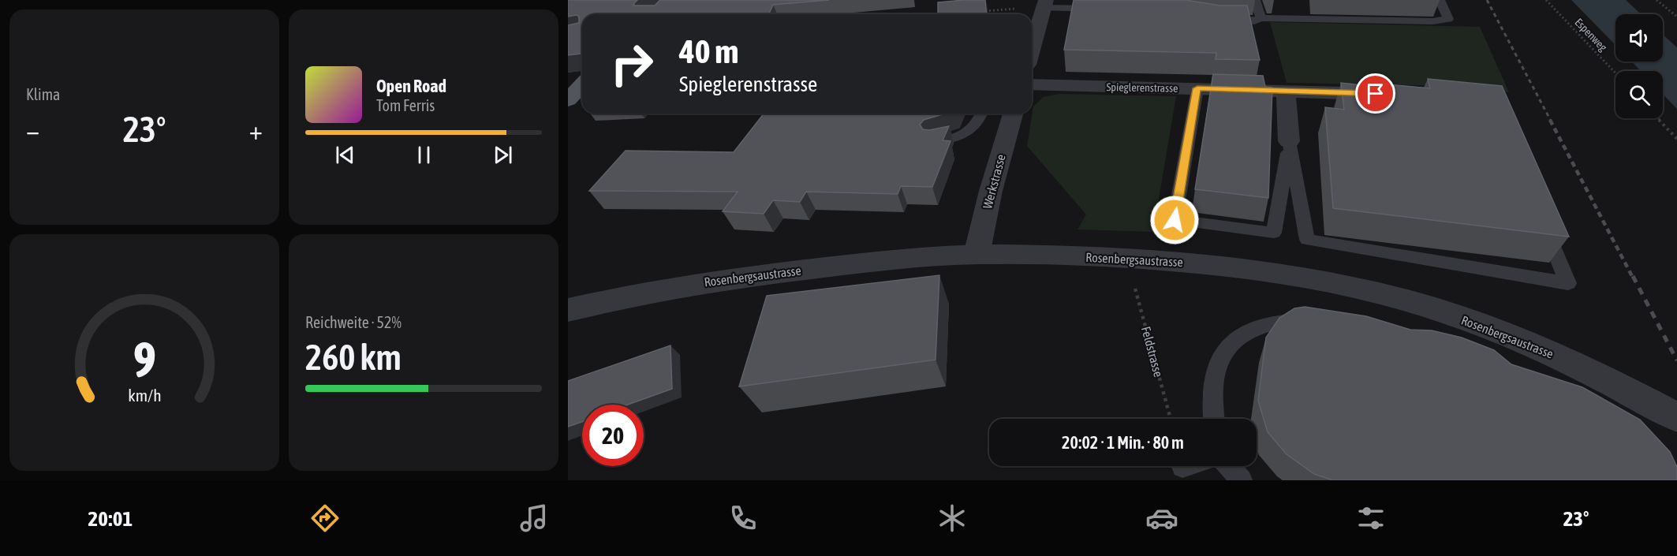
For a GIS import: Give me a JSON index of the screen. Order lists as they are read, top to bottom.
{
  "streets": {
    "street": ["Spieglerenstrasse", "Werkstrasse", "Rosenbergsaustrasse"],
    "path": ["Espenweg", "Feldstrasse"]
  },
  "crossings": [
    ["Werkstrasse", "Rosenbergsaustrasse"]
  ],
  "page": {
    "tile": [
      "Klima",
      ["Reichweite · 52%", "260 km"]
    ],
    "turn": ["40 m", "Spieglerenstrasse"],
    "song": ["Open Road", "Tom Ferris"],
    "heat": ["−", "23°", "+"],
    "limit": "20",
    "trip": "20:02 · 1 Min. · 80 m",
    "tabs": ["20:01", "23°"],
    "gauge": ["9", "km/h"]
  }
}
